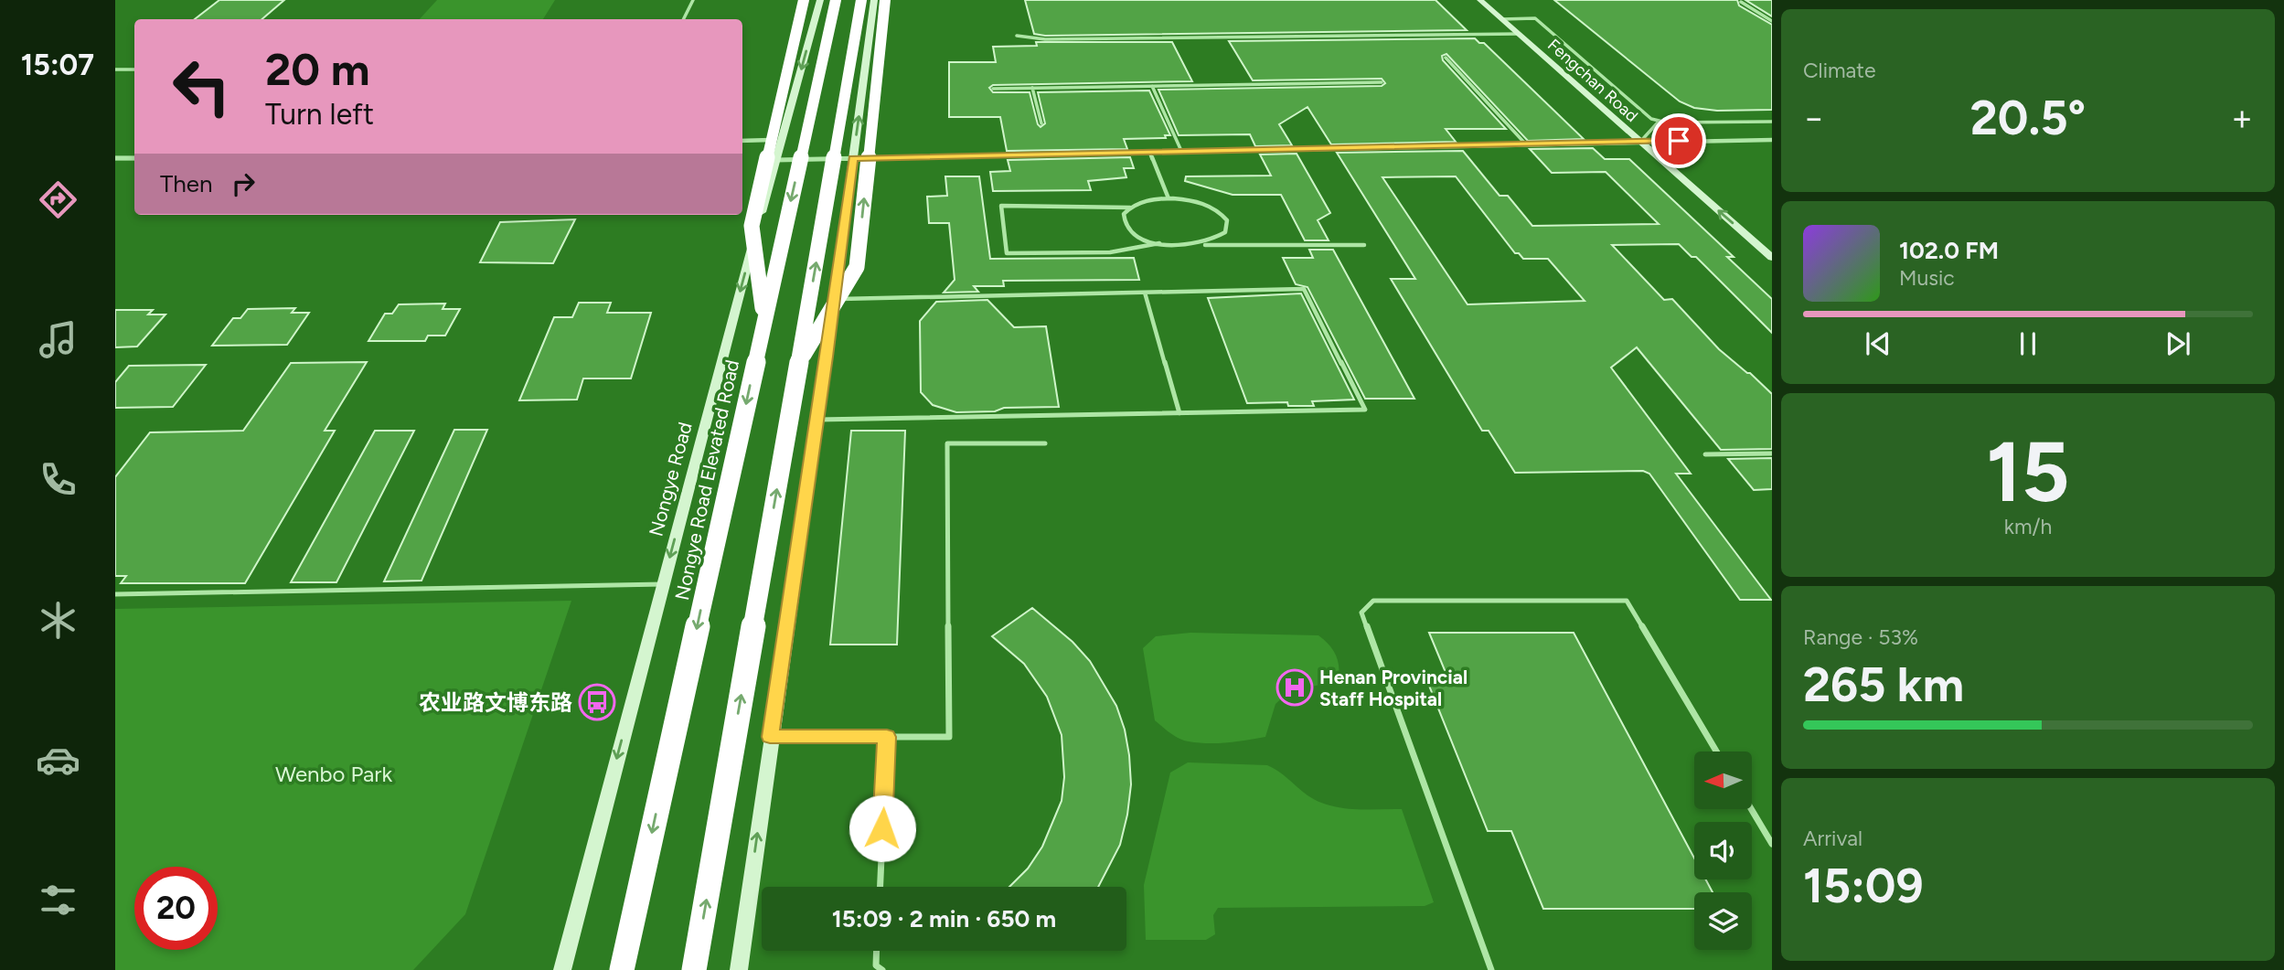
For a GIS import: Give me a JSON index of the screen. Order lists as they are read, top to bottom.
{
  "streets": {
    "highway": ["Nongye Road Elevated Road"],
    "street": ["Fengchan Road", "Nongye Road"]
  },
  "one_way": ["Fengchan Road"],
  "parks": ["Wenbo Park"],
  "places": {
    "hospital": ["Henan Provincial Staff Hospital"],
    "bus stop": ["农业路文博东路"]
  },
  "north": "left",
  "page": {
    "tabs": "15:07",
    "tile": [
      "Climate",
      ["15", "km/h"],
      ["Range · 53%", "265 km"],
      ["Arrival", "15:09"]
    ],
    "turn": ["20 m", "Turn left"],
    "heat": ["−", "20.5°", "+"],
    "then": "Then",
    "song": ["102.0 FM", "Music"],
    "limit": "20",
    "trip": "15:09 · 2 min · 650 m"
  }
}
